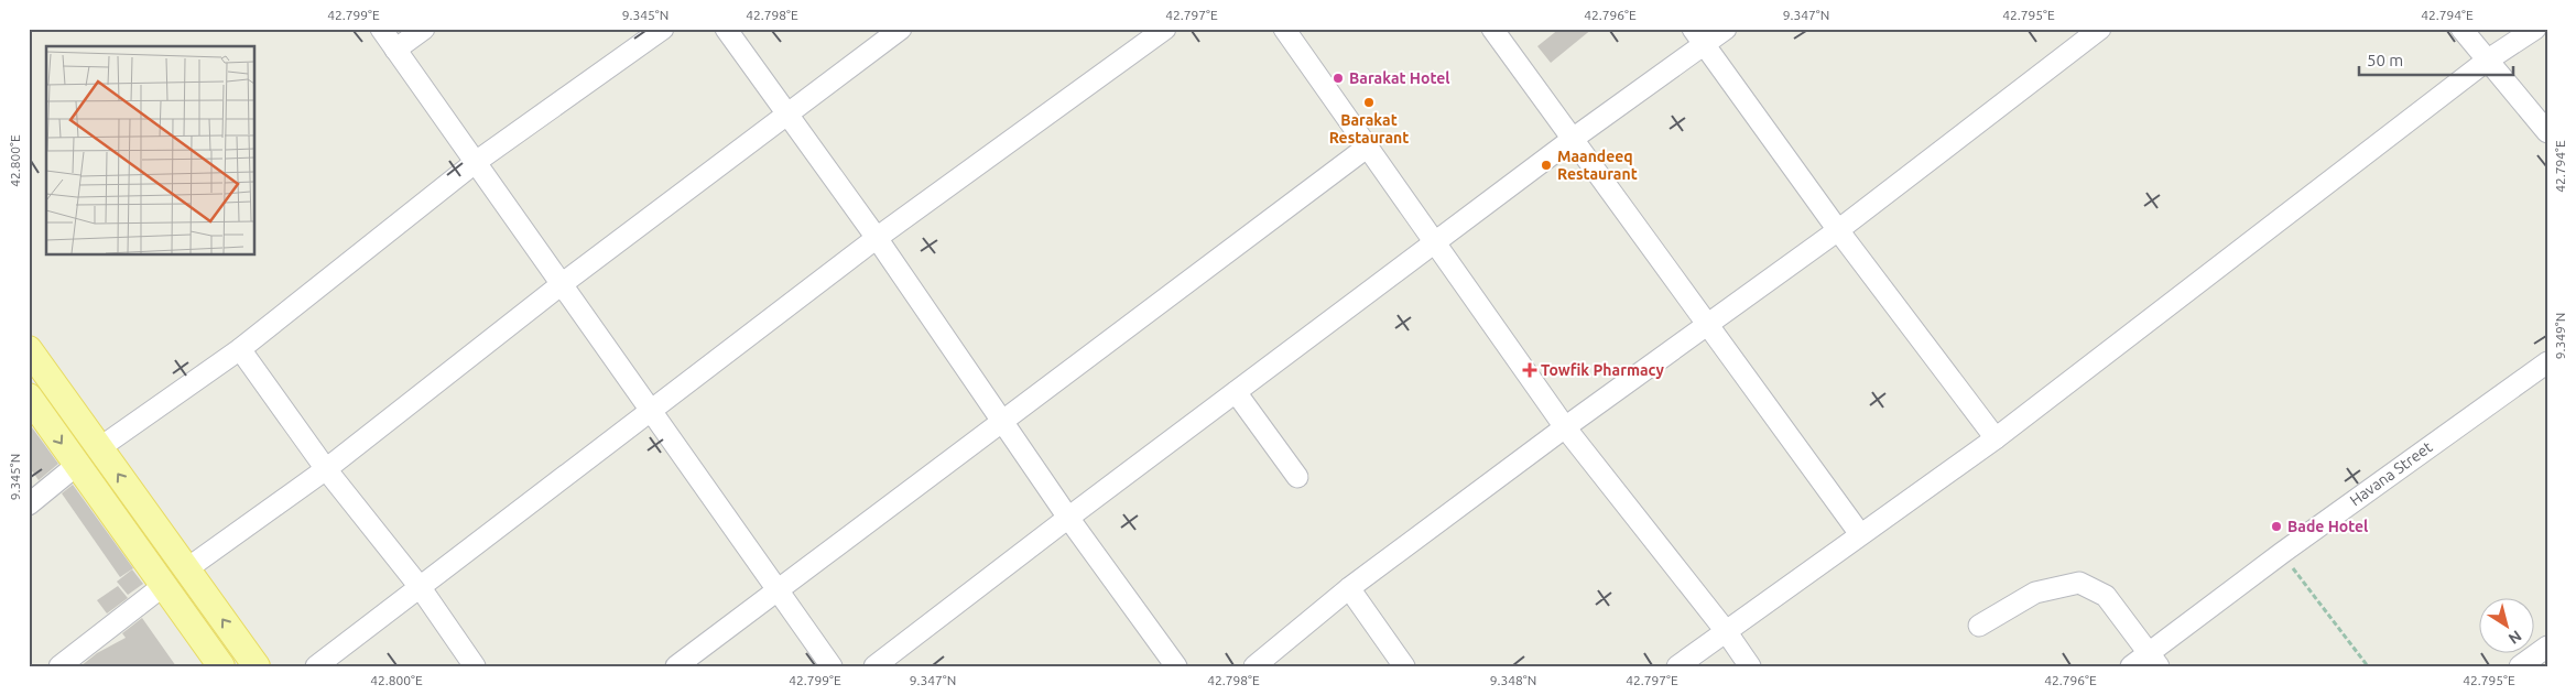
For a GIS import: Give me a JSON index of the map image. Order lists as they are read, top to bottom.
{
  "streets": {
    "street": ["Havana Street"]
  },
  "places": {
    "other": [
      "Barakat Hotel",
      "Barakat Restaurant",
      "Maandeeq Restaurant",
      "Bade Hotel"
    ],
    "health": ["Towfik Pharmacy"]
  },
  "scale_bar": "50 m",
  "north": "bottom right",
  "coordinates": [
    "42.799°E",
    "9.345°N",
    "42.798°E",
    "42.797°E",
    "42.796°E",
    "9.347°N",
    "42.795°E",
    "42.794°E",
    "42.800°E",
    "9.349°N",
    "9.348°N"
  ]
}
